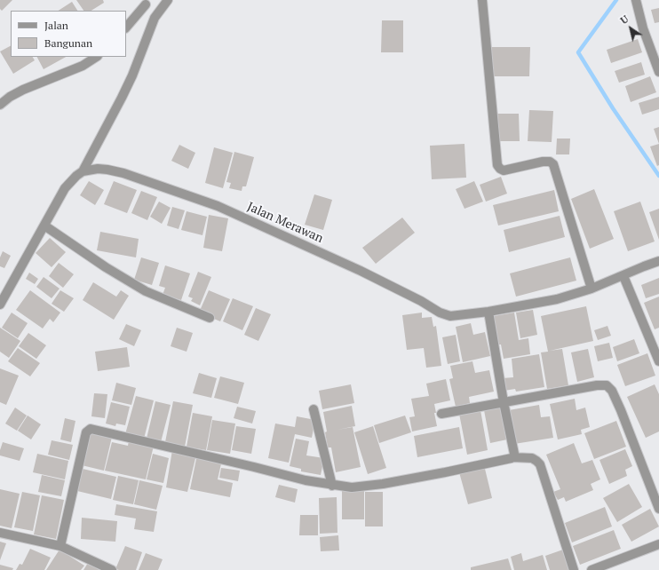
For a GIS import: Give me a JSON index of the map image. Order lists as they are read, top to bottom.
{
  "streets": {
    "street": ["Jalan Merawan"]
  },
  "legend": ["Jalan", "Bangunan"],
  "north": "top left"
}
